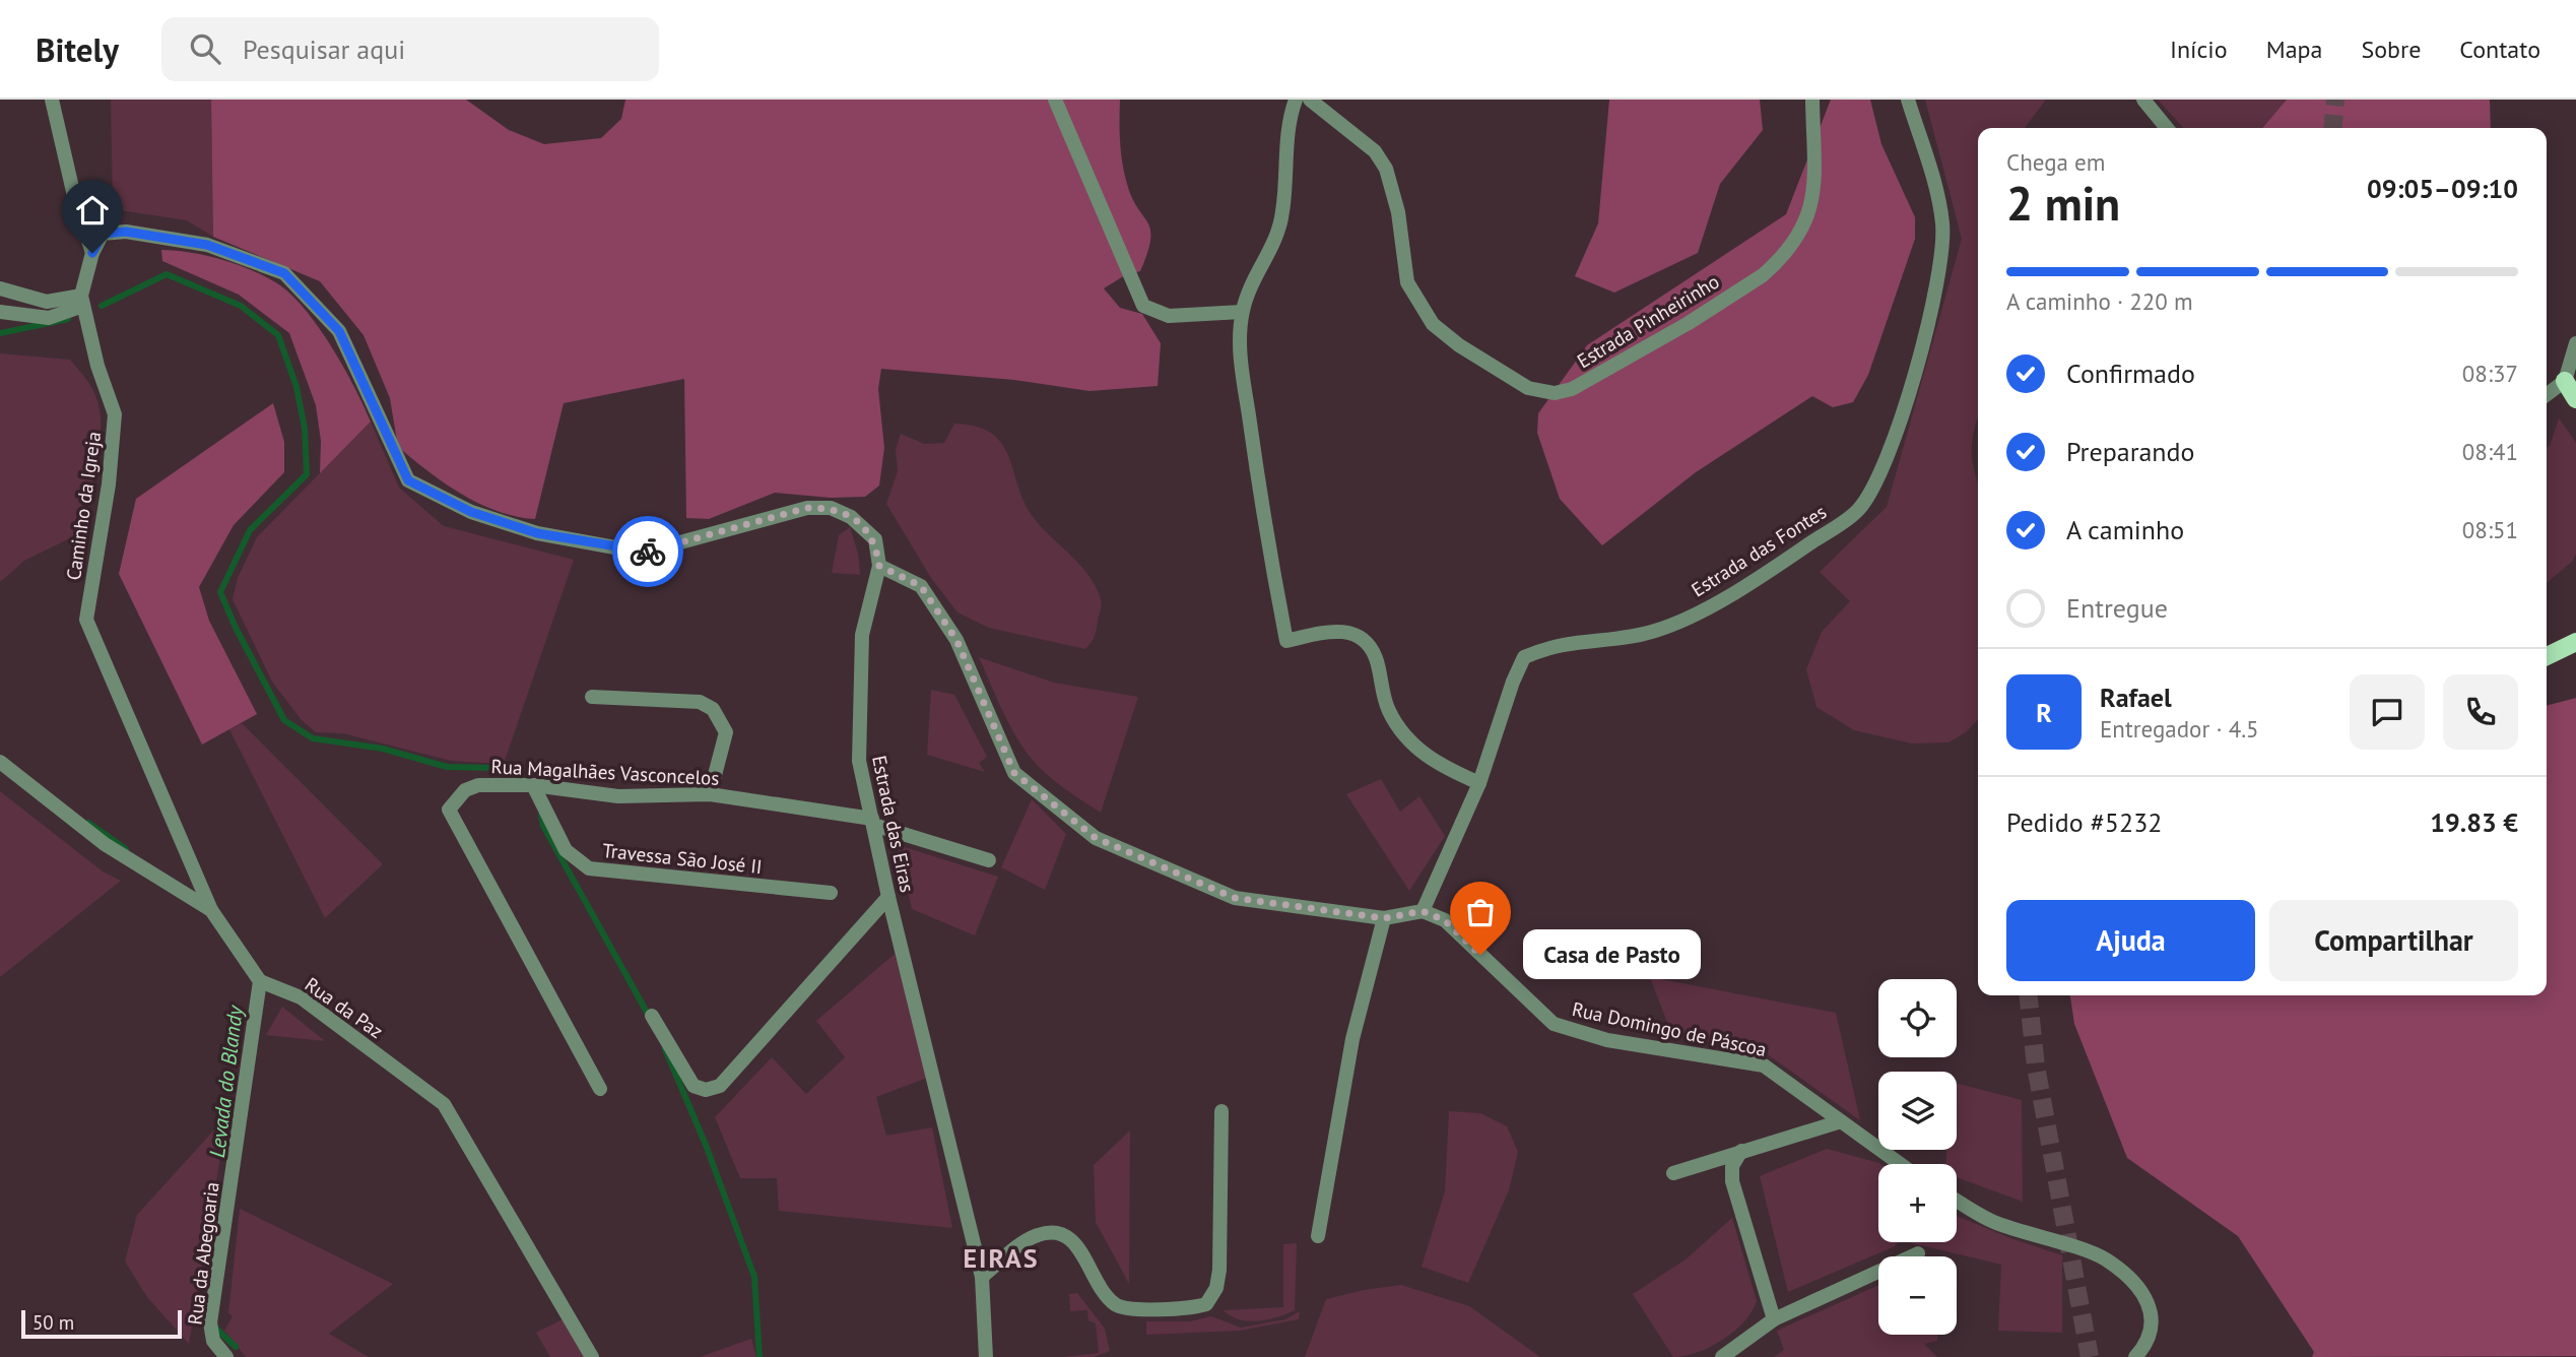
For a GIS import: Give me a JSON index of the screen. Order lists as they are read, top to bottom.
{
  "streets": {
    "street": [
      "Estrada Pinheirinho",
      "Caminho da Igreja",
      "Estrada das Fontes",
      "Rua Magalhães Vasconcelos",
      "Estrada das Eiras",
      "Travessa São José II",
      "Rua da Paz",
      "Rua Domingo de Páscoa",
      "Rua da Abegoaria"
    ]
  },
  "crossings": [
    ["Estrada das Fontes", "Rua Domingo de Páscoa"],
    ["Rua Magalhães Vasconcelos", "Estrada das Eiras"],
    ["Rua Magalhães Vasconcelos", "Travessa São José II"],
    ["Rua da Paz", "Rua da Abegoaria"]
  ],
  "districts": ["EIRAS"],
  "water": ["Levada do Blandy"],
  "places": ["Casa de Pasto"],
  "scale_bar": "50 m",
  "page": {
    "header": "Bitely",
    "search": "Pesquisar aqui",
    "nav": [
      "Início",
      "Mapa",
      "Sobre",
      "Contato"
    ],
    "heading": ["2 min", "Chega em", "09:05–09:10"],
    "panel": [
      "Rafael",
      "Entregador · 4.5",
      "Pedido #5232",
      "19.83 €"
    ],
    "bar": "A caminho · 220 m",
    "list": [
      ["Confirmado", "08:37"],
      ["Preparando", "08:41"],
      ["A caminho", "08:51"],
      "Entregue"
    ],
    "round": "R",
    "buttons": ["Ajuda", "Compartilhar"],
    "bubble": "Casa de Pasto",
    "map_buttons": ["+", "−"],
    "scale": "50 m"
  }
}
